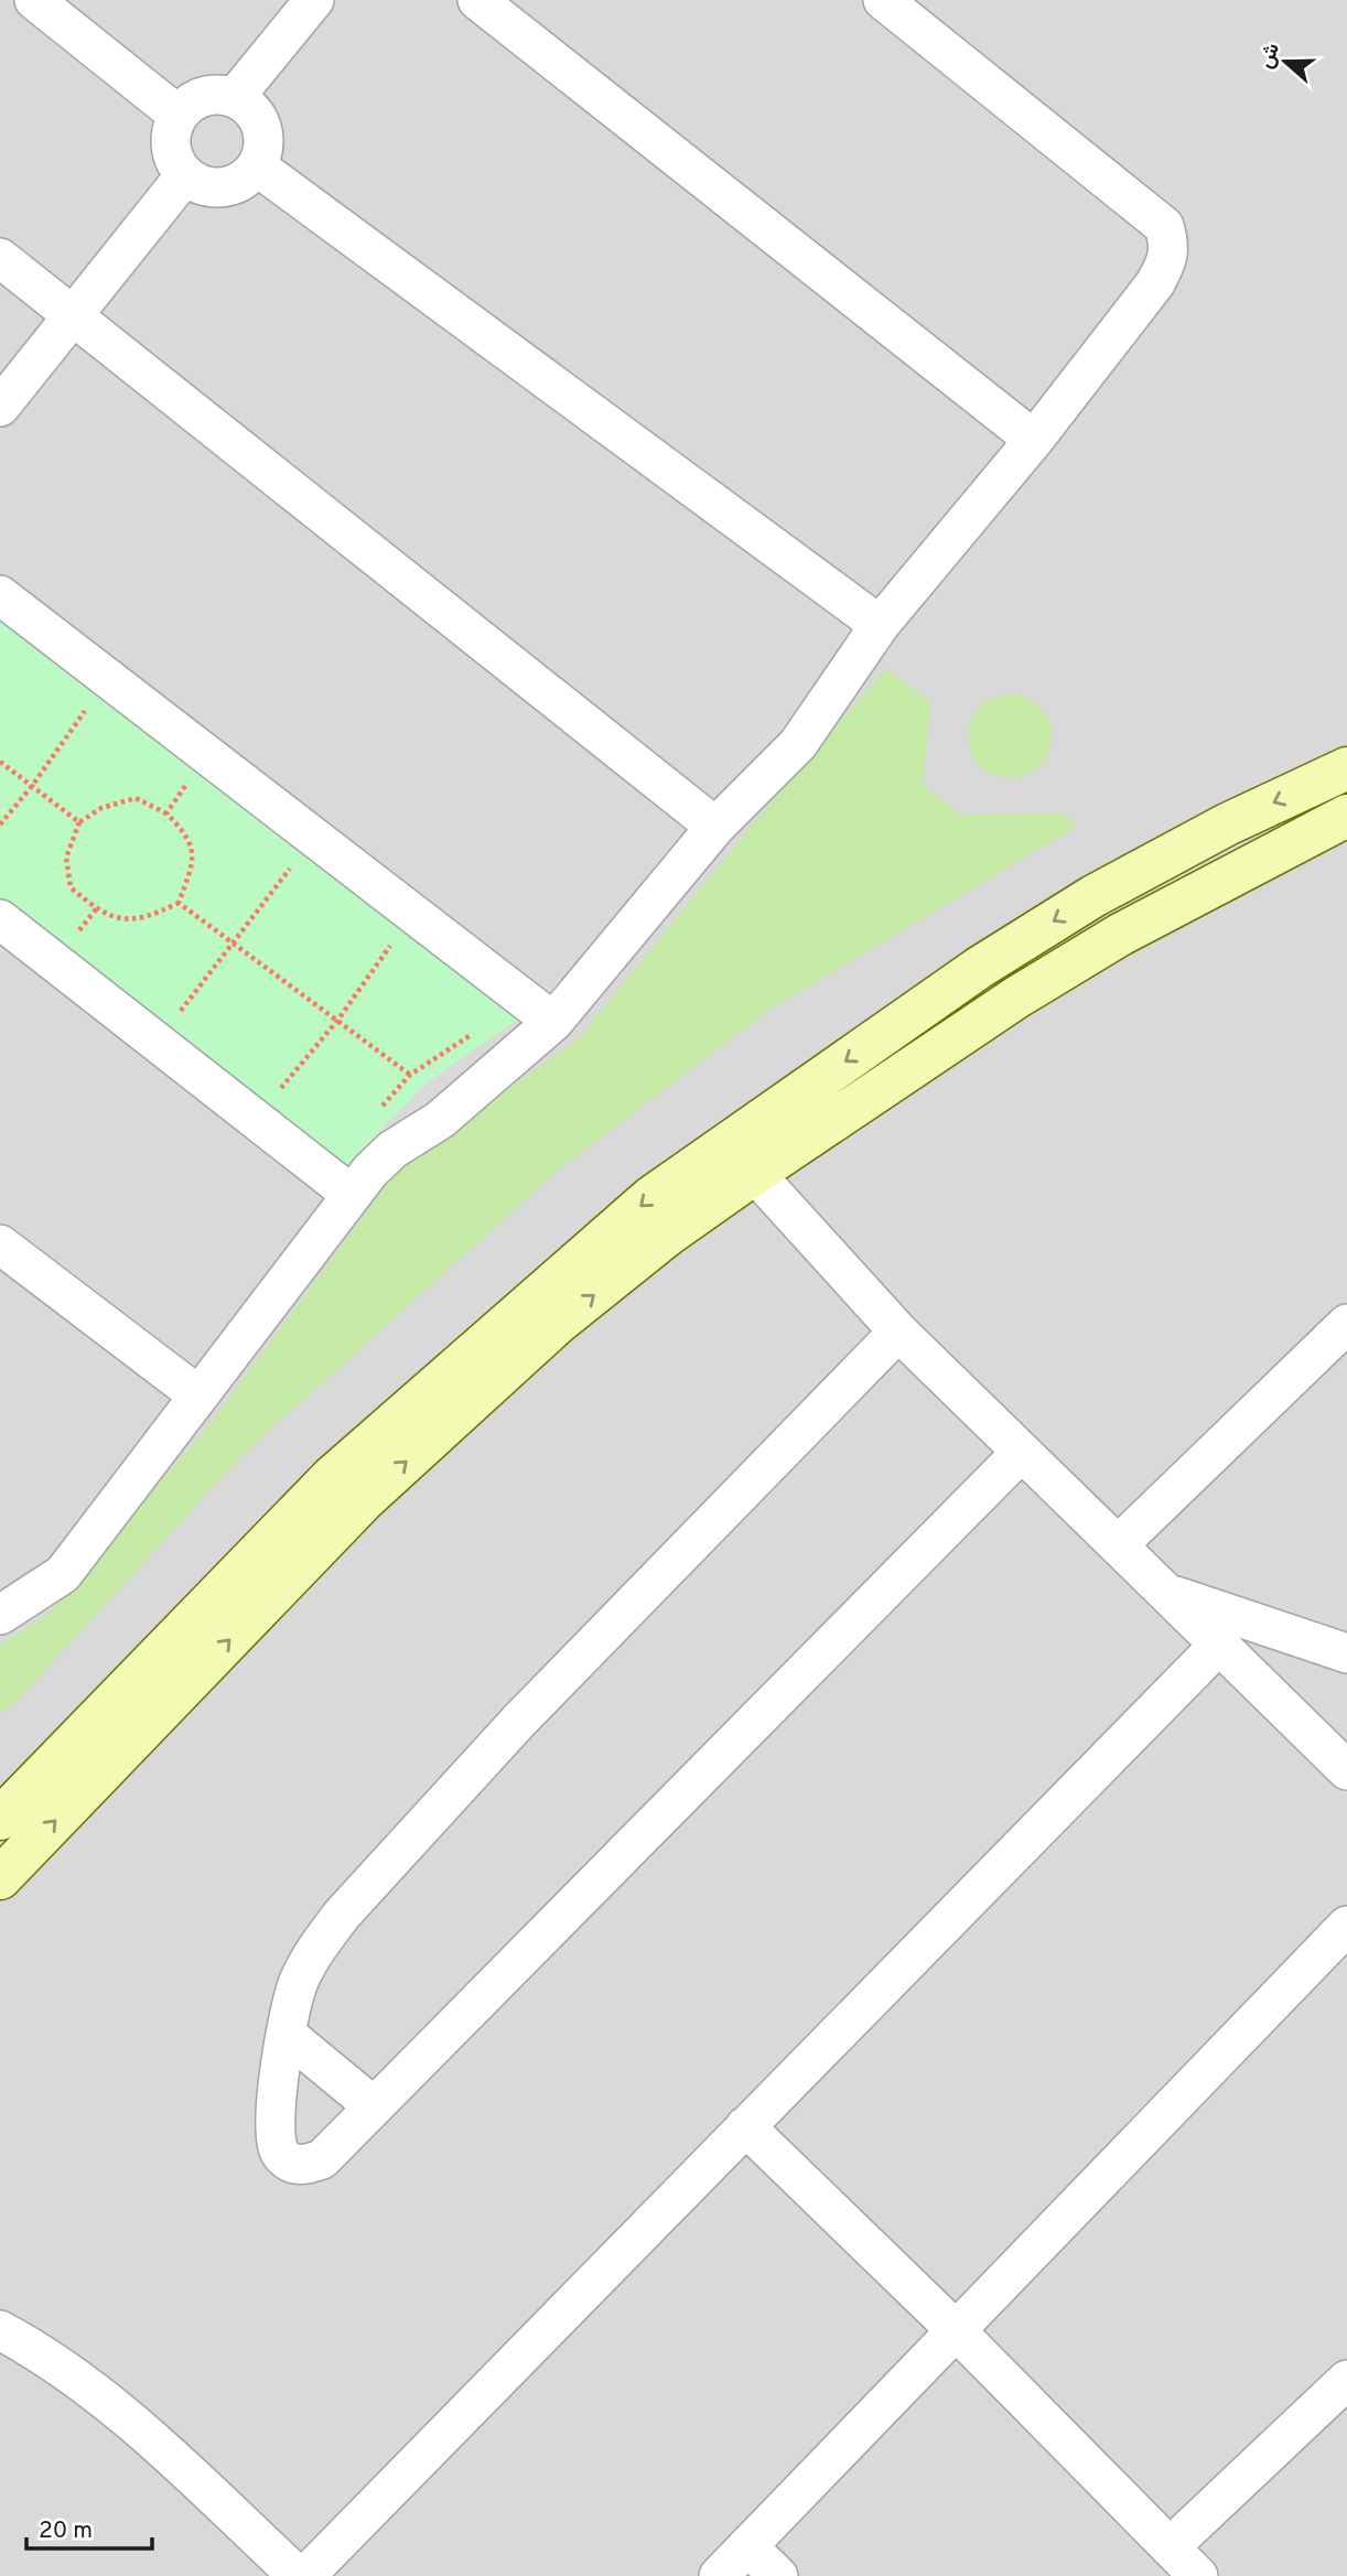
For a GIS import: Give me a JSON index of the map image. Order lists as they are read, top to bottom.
{
  "scale_bar": "20 m",
  "north": "left"
}
